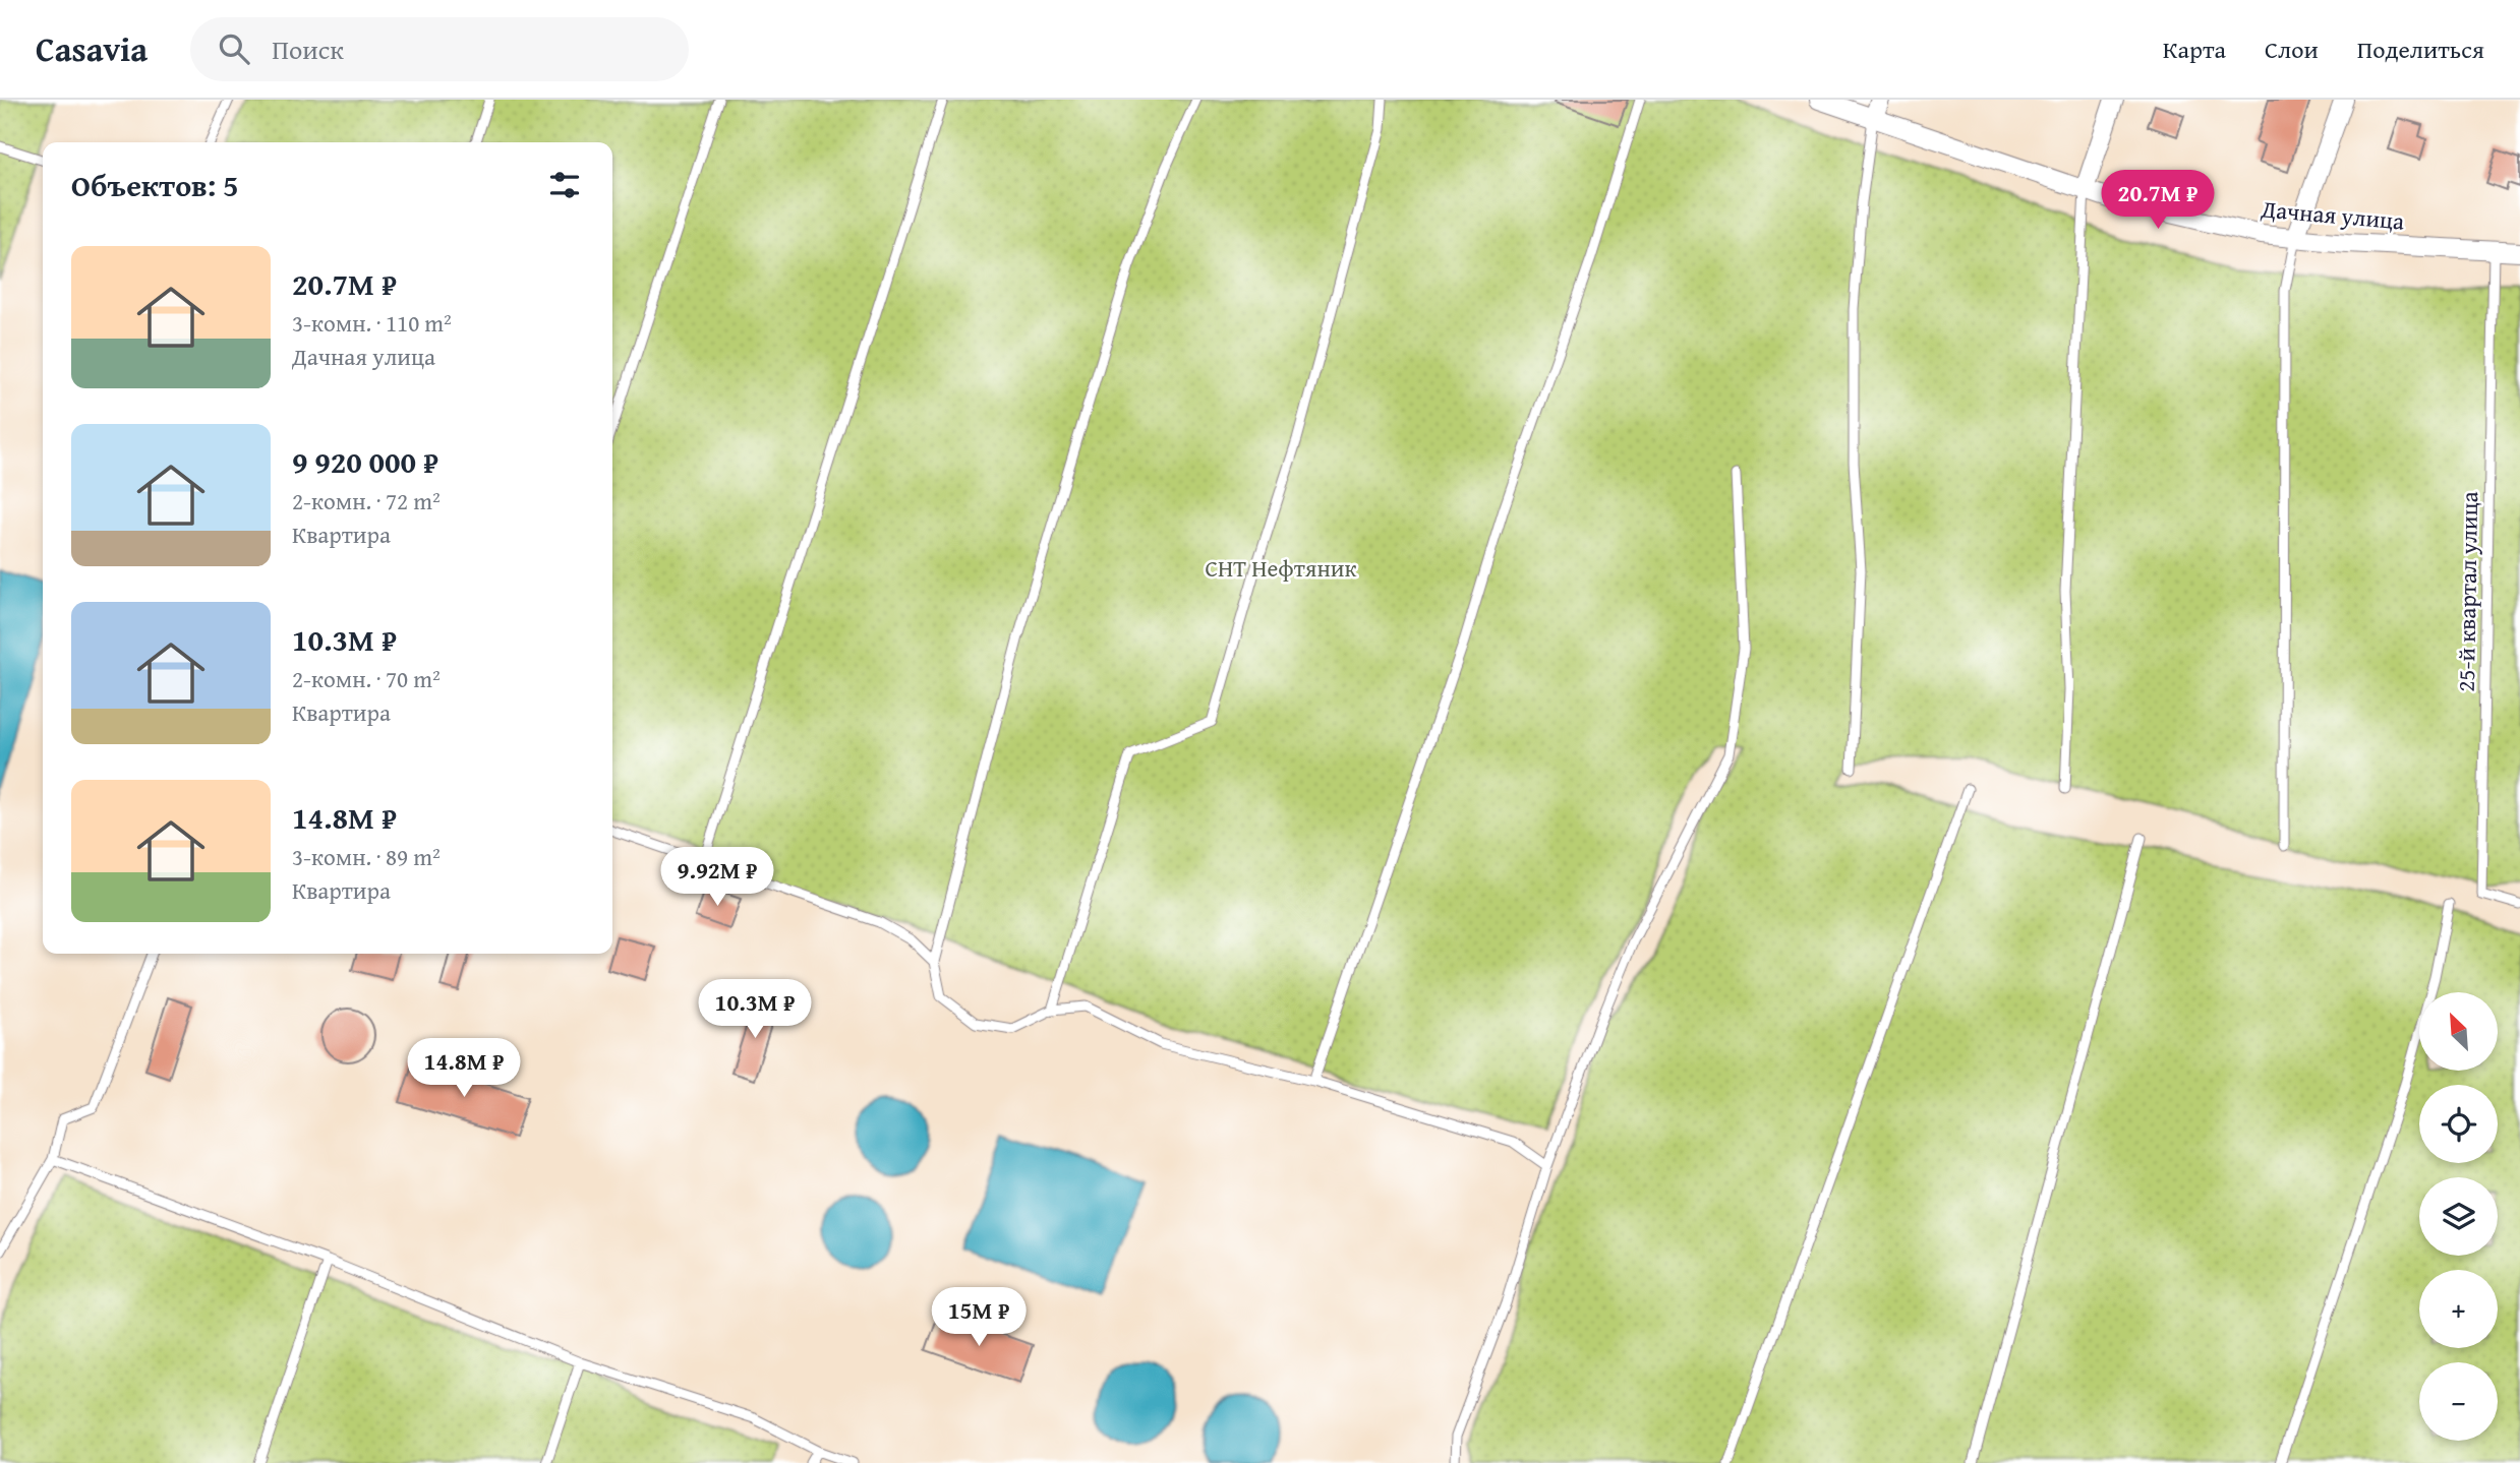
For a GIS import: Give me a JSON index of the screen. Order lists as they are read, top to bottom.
{
  "streets": {
    "street": ["Дачная улица"],
    "lane": ["25-й квартал улица"]
  },
  "crossings": [
    ["Дачная улица", "25-й квартал улица"]
  ],
  "parks": ["СНТ Нефтяник"],
  "north": "top left",
  "page": {
    "header": "Casavia",
    "search": "Поиск",
    "nav": ["Карта", "Слои", "Поделиться"],
    "heading": "Объектов: 5",
    "price": [
      "20.7M ₽",
      "9.92M ₽",
      "10.3M ₽",
      "14.8M ₽",
      "15M ₽"
    ],
    "list": [
      {
        "name": "20.7M ₽",
        "note": "3-комн. · 110 m² · Дачная улица"
      },
      {
        "name": "9 920 000 ₽",
        "note": "2-комн. · 72 m² · Квартира"
      },
      {
        "name": "10.3M ₽",
        "note": "2-комн. · 70 m² · Квартира"
      },
      {
        "name": "14.8M ₽",
        "note": "3-комн. · 89 m² · Квартира"
      }
    ],
    "map_buttons": ["+", "−"]
  }
}
